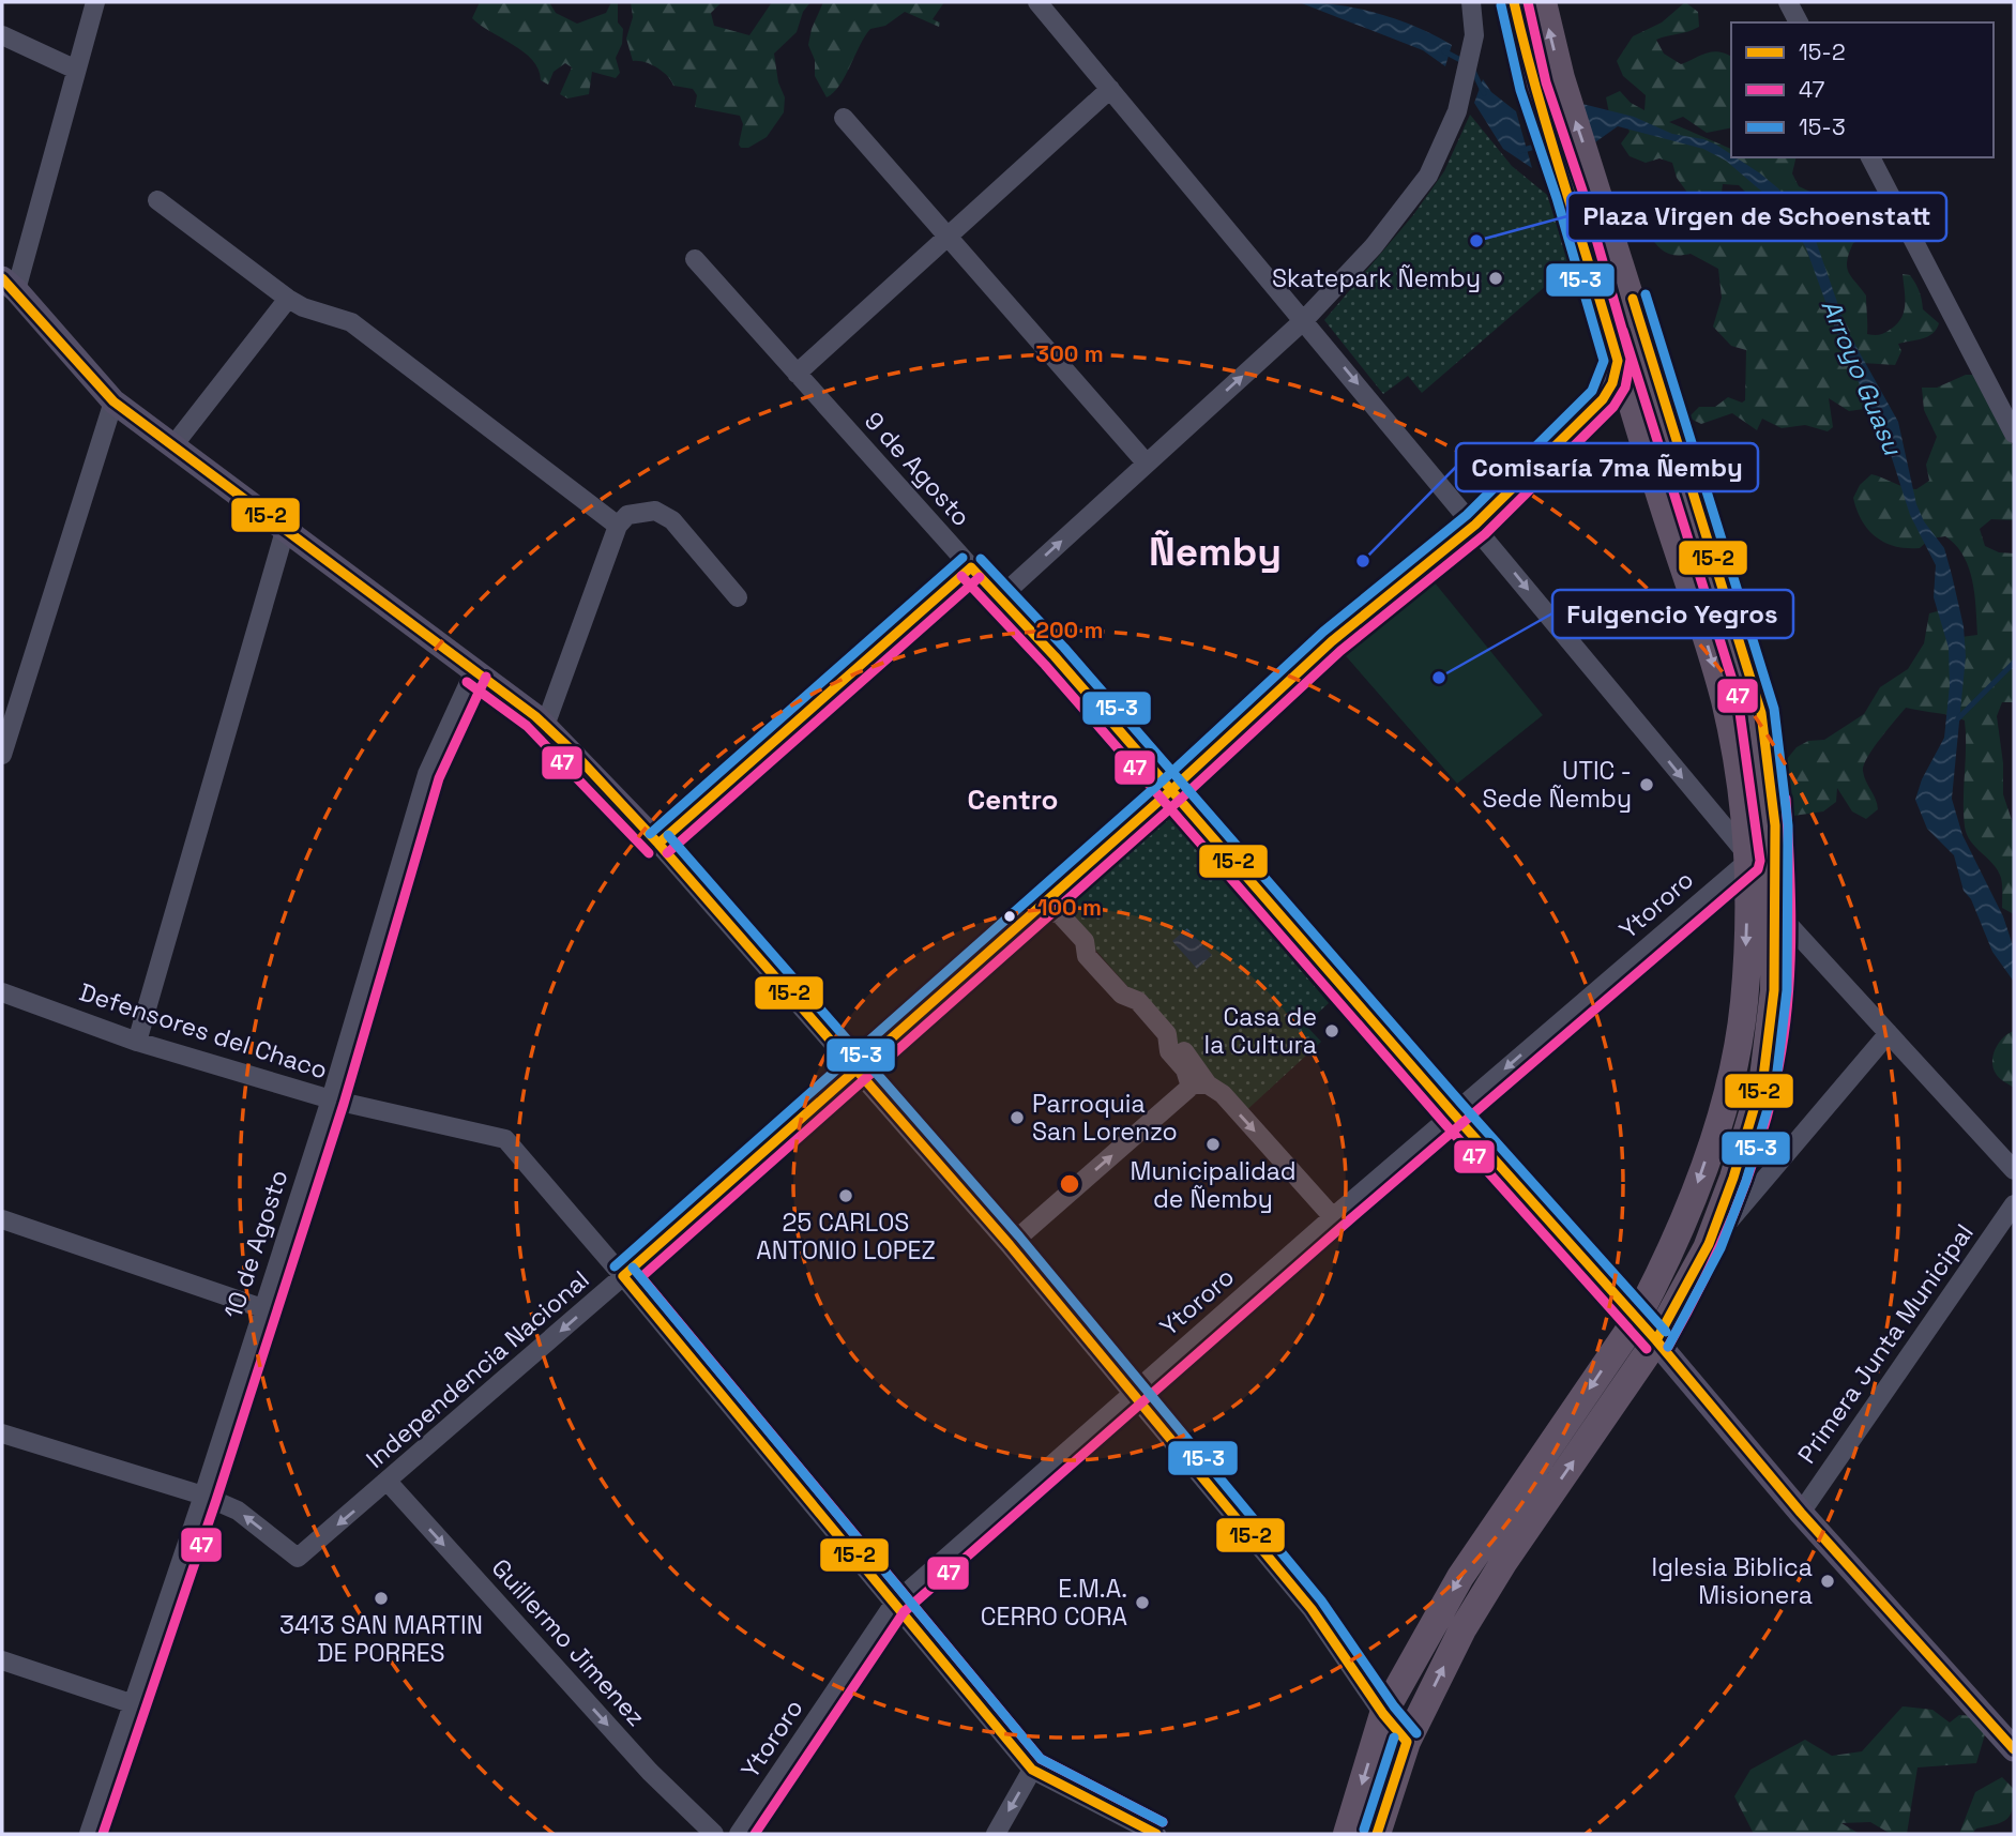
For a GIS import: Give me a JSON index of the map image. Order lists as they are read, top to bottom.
{
  "streets": {
    "street": [
      "9 de Agosto",
      "Ytororo",
      "Defensores del Chaco",
      "10 de Agosto",
      "Primera Junta Municipal",
      "Independencia Nacional",
      "Guillermo Jimenez"
    ]
  },
  "crossings": [
    ["9 de Agosto", "Ytororo"],
    ["9 de Agosto", "Independencia Nacional"],
    ["Ytororo", "Defensores del Chaco"],
    ["Defensores del Chaco", "10 de Agosto"],
    ["Defensores del Chaco", "Independencia Nacional"],
    ["10 de Agosto", "Independencia Nacional"],
    ["Independencia Nacional", "Guillermo Jimenez"]
  ],
  "one_way": ["Guillermo Jimenez"],
  "districts": ["Ñemby", "Centro"],
  "water": ["Arroyo Guasu"],
  "places": [
    "Plaza Virgen de Schoenstatt",
    "Skatepark Ñemby",
    "Comisaría 7ma Ñemby",
    "Fulgencio Yegros",
    "UTIC - Sede Ñemby",
    "Casa de la Cultura",
    "Parroquia San Lorenzo",
    "Municipalidad de Ñemby",
    "25 CARLOS ANTONIO LOPEZ",
    "Iglesia Biblica Misionera",
    "3413 SAN MARTIN DE PORRES",
    "E.M.A. CERRO CORA"
  ],
  "lines": ["transit line 15-2", "transit line 47", "transit line 15-3"],
  "legend": ["15-2", "47", "15-3"],
  "rings": ["300 m", "200 m", "100 m"]
}
